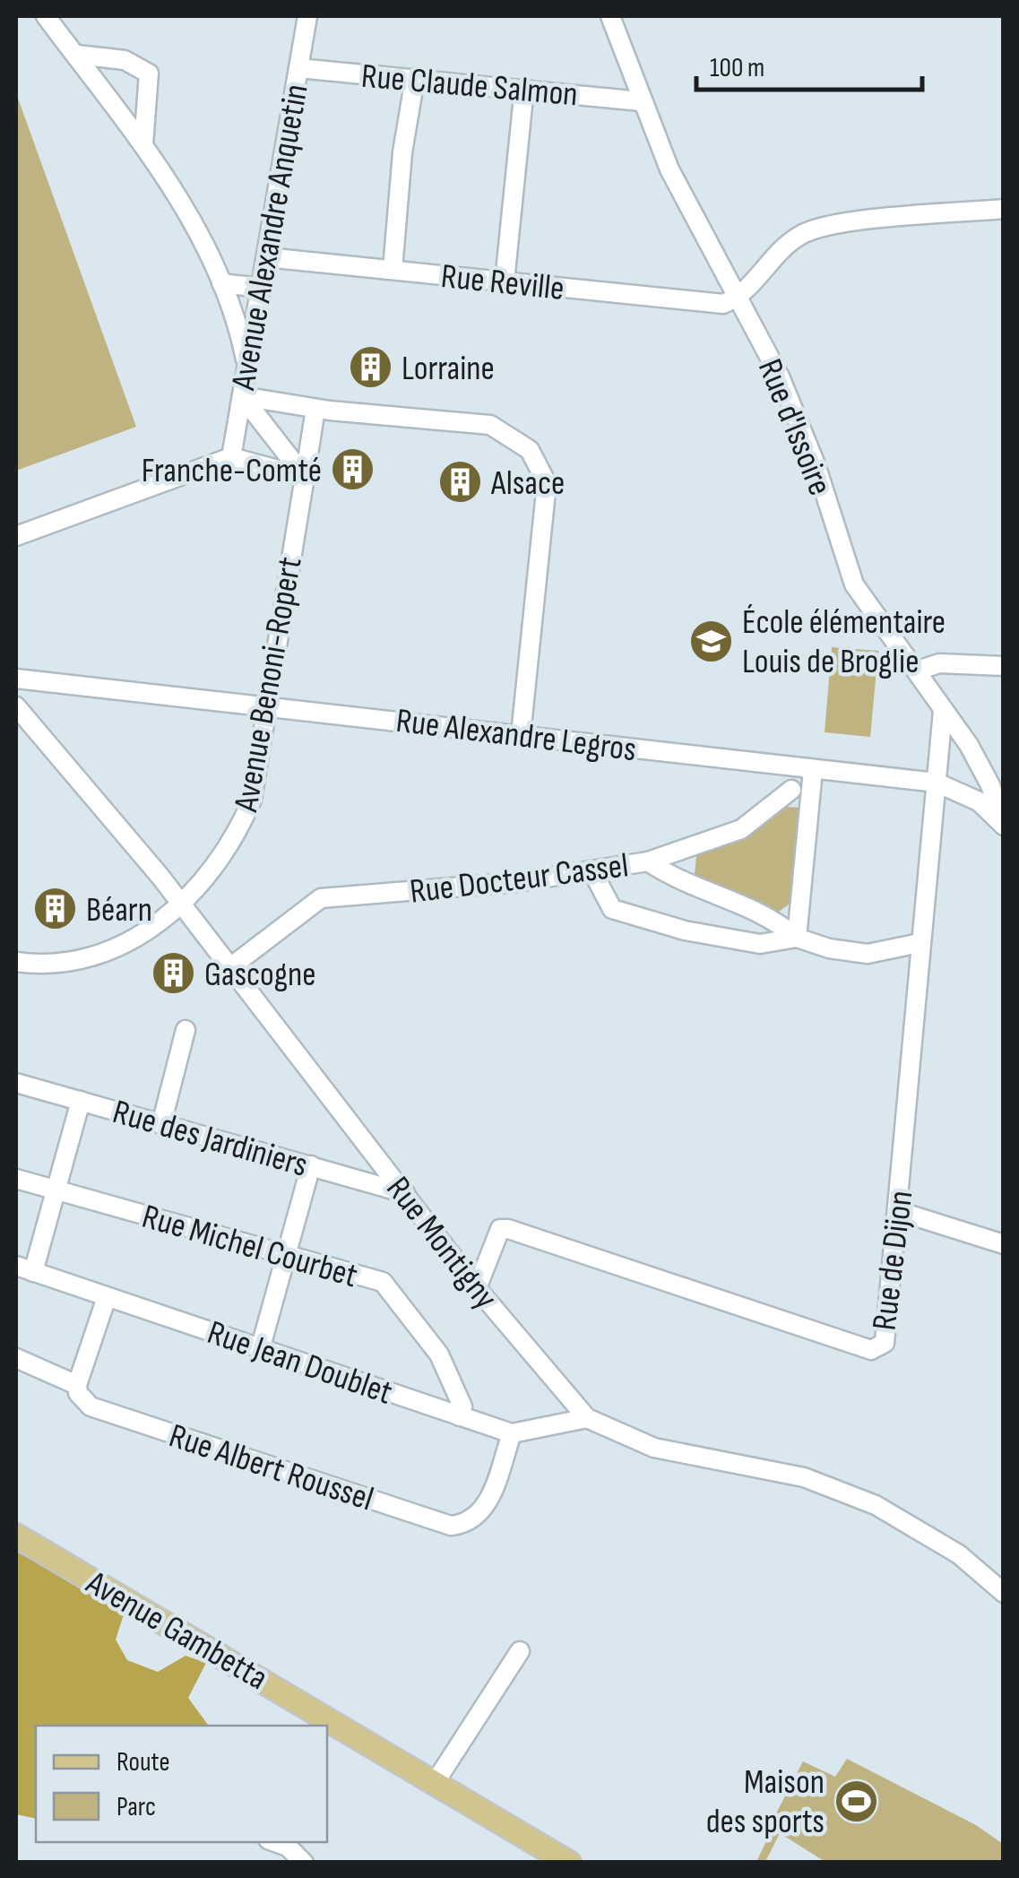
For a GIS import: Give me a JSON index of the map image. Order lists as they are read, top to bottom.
{
  "streets": {
    "main road": ["Avenue Gambetta"],
    "street": [
      "Rue Claude Salmon",
      "Avenue Alexandre Anquetin",
      "Rue Reville",
      "Rue d'Issoire",
      "Avenue Benoni-Ropert",
      "Rue Alexandre Legros",
      "Rue Docteur Cassel",
      "Rue des Jardiniers",
      "Rue Montigny",
      "Rue Michel Courbet",
      "Rue de Dijon",
      "Rue Jean Doublet",
      "Rue Albert Roussel"
    ]
  },
  "crossings": [
    ["Rue Claude Salmon", "Avenue Alexandre Anquetin"],
    ["Rue Claude Salmon", "Rue d'Issoire"],
    ["Avenue Alexandre Anquetin", "Rue Reville"],
    ["Rue Reville", "Rue d'Issoire"],
    ["Rue d'Issoire", "Rue Alexandre Legros"],
    ["Rue d'Issoire", "Rue de Dijon"],
    ["Avenue Benoni-Ropert", "Rue Alexandre Legros"],
    ["Avenue Benoni-Ropert", "Rue Montigny"],
    ["Rue Alexandre Legros", "Rue de Dijon"],
    ["Rue Docteur Cassel", "Rue Montigny"],
    ["Rue des Jardiniers", "Rue Montigny"],
    ["Rue Montigny", "Rue de Dijon"],
    ["Rue Montigny", "Rue Jean Doublet"],
    ["Rue Michel Courbet", "Rue Jean Doublet"],
    ["Rue Jean Doublet", "Rue Albert Roussel"]
  ],
  "places": {
    "building": [
      "Lorraine",
      "Franche-Comté",
      "Alsace",
      "Béarn",
      "Gascogne"
    ],
    "school or university": ["École élémentaire Louis de Broglie"],
    "sports": ["Maison des sports"]
  },
  "legend": ["Route", "Parc"],
  "scale_bar": "100 m"
}
